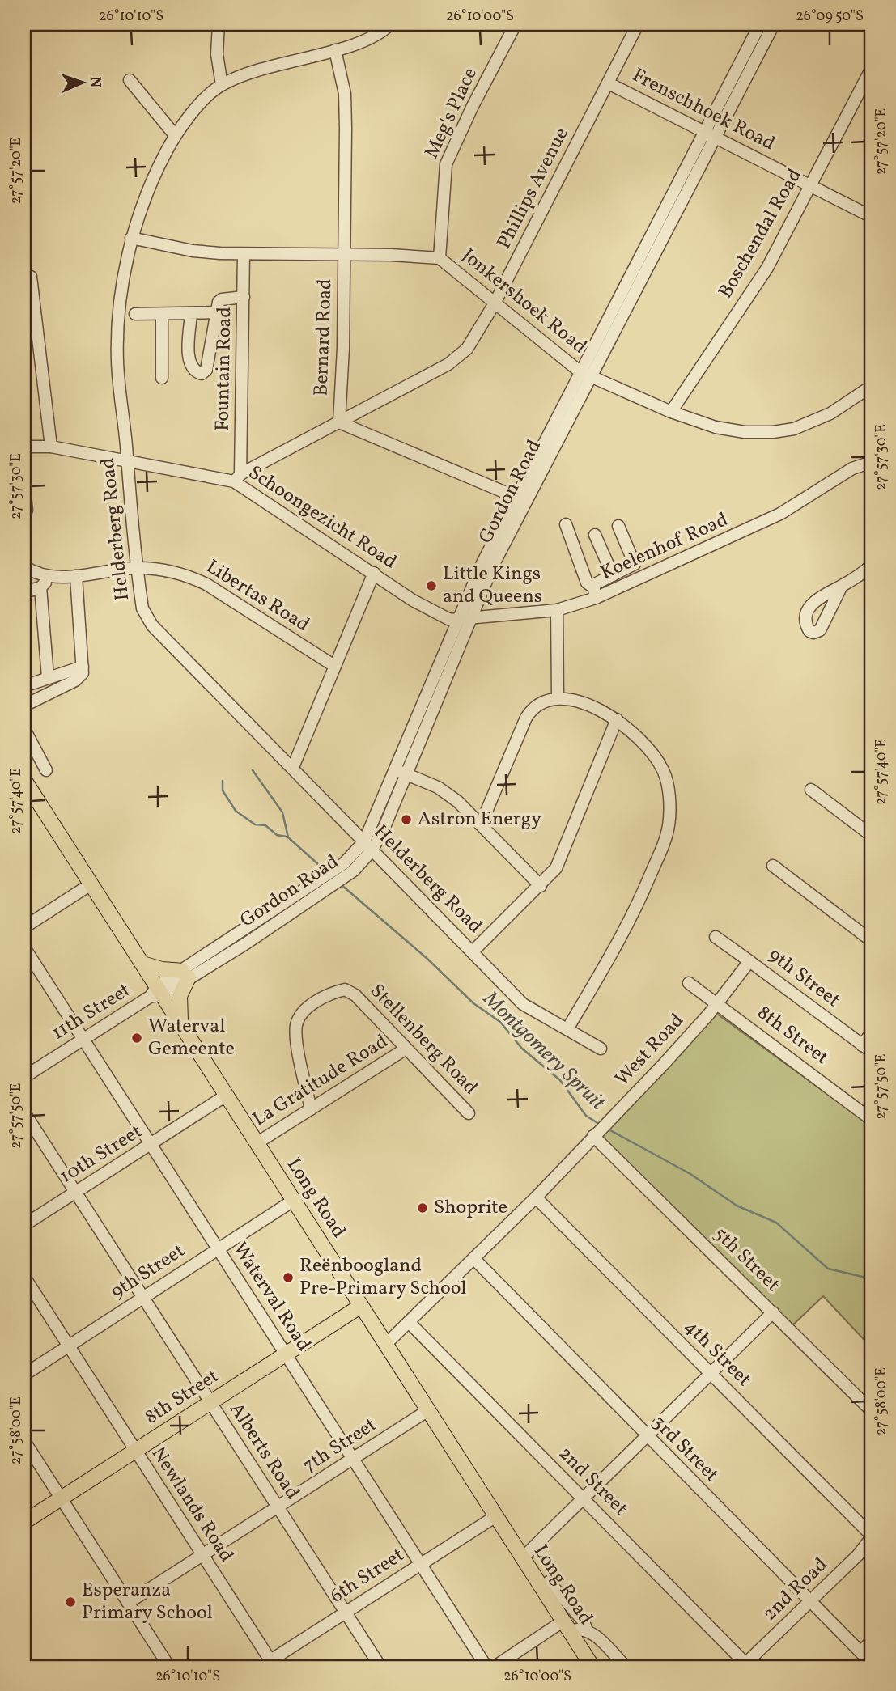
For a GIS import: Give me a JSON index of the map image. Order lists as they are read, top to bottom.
{
  "streets": {
    "main road": ["8th Street", "Long Road"],
    "street": [
      "Frenschhoek Road",
      "Meg's Place",
      "Phillips Avenue",
      "Boschendal Road",
      "Jonkershoek Road",
      "Bernard Road",
      "Fountain Road",
      "Gordon Road",
      "Schoongezicht Road",
      "Helderberg Road",
      "Koelenhof Road",
      "Libertas Road",
      "9th Street",
      "11th Street",
      "Stellenberg Road",
      "West Road",
      "La Gratitude Road",
      "10th Street",
      "5th Street",
      "Waterval Road",
      "4th Street",
      "7th Street",
      "3rd Street",
      "Alberts Road",
      "2nd Street",
      "Newlands Road",
      "6th Street",
      "2nd Road"
    ]
  },
  "crossings": [
    ["Frenschhoek Road", "Phillips Avenue"],
    ["Frenschhoek Road", "Boschendal Road"],
    ["Frenschhoek Road", "Gordon Road"],
    ["Meg's Place", "Jonkershoek Road"],
    ["Phillips Avenue", "Jonkershoek Road"],
    ["Phillips Avenue", "Bernard Road"],
    ["Phillips Avenue", "Fountain Road"],
    ["Phillips Avenue", "Schoongezicht Road"],
    ["Boschendal Road", "Jonkershoek Road"],
    ["Jonkershoek Road", "Bernard Road"],
    ["Jonkershoek Road", "Fountain Road"],
    ["Jonkershoek Road", "Gordon Road"],
    ["Jonkershoek Road", "Helderberg Road"],
    ["Bernard Road", "Gordon Road"],
    ["Bernard Road", "Helderberg Road"],
    ["Fountain Road", "Schoongezicht Road"],
    ["Gordon Road", "Schoongezicht Road"],
    ["Gordon Road", "Helderberg Road"],
    ["Gordon Road", "Koelenhof Road"],
    ["Gordon Road", "11th Street"],
    ["Gordon Road", "Long Road"],
    ["Schoongezicht Road", "Helderberg Road"],
    ["Schoongezicht Road", "Koelenhof Road"],
    ["Helderberg Road", "Libertas Road"],
    ["9th Street", "West Road"],
    ["9th Street", "Long Road"],
    ["9th Street", "Waterval Road"],
    ["9th Street", "Alberts Road"],
    ["9th Street", "Newlands Road"],
    ["11th Street", "Long Road"],
    ["11th Street", "Waterval Road"],
    ["8th Street", "West Road"],
    ["8th Street", "Long Road"],
    ["8th Street", "Waterval Road"],
    ["8th Street", "Alberts Road"],
    ["8th Street", "Newlands Road"],
    ["Stellenberg Road", "La Gratitude Road"],
    ["West Road", "Long Road"],
    ["West Road", "5th Street"],
    ["West Road", "4th Street"],
    ["West Road", "3rd Street"],
    ["West Road", "2nd Street"],
    ["La Gratitude Road", "Long Road"],
    ["10th Street", "Long Road"],
    ["10th Street", "Waterval Road"],
    ["10th Street", "Alberts Road"],
    ["Long Road", "7th Street"],
    ["Long Road", "6th Street"],
    ["Waterval Road", "7th Street"],
    ["Waterval Road", "6th Street"],
    ["4th Street", "2nd Road"],
    ["7th Street", "Alberts Road"],
    ["7th Street", "Newlands Road"],
    ["3rd Street", "2nd Road"],
    ["Alberts Road", "6th Street"],
    ["2nd Street", "2nd Road"],
    ["Newlands Road", "6th Street"]
  ],
  "water": ["Montgomery Spruit"],
  "places": [
    "Little Kings and Queens",
    "Astron Energy",
    "Waterval Gemeente",
    "Shoprite",
    "Reënboogland Pre-Primary School",
    "Esperanza Primary School"
  ],
  "north": "right",
  "coordinates": [
    "26°10'10\"S",
    "26°10'00\"S",
    "26°09'50\"S",
    "27°57'20\"E",
    "27°57'30\"E",
    "27°57'40\"E",
    "27°57'50\"E",
    "27°58'00\"E"
  ]
}
